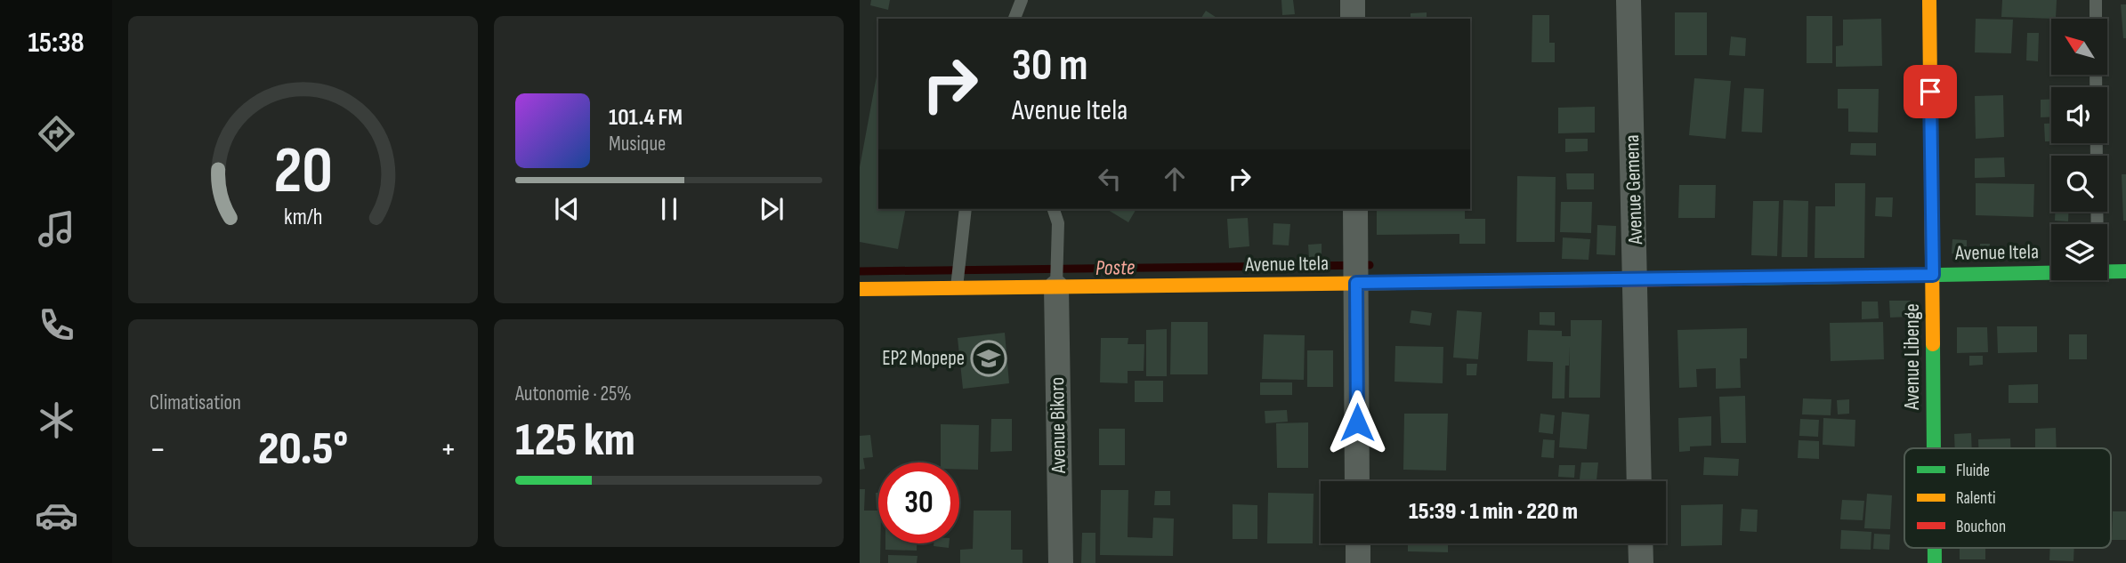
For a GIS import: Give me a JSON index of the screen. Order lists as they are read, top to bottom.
{
  "streets": {
    "street": [
      "Avenue Gemena",
      "Avenue Itela",
      "Avenue Libenge",
      "Avenue Bikoro"
    ]
  },
  "crossings": [
    ["Avenue Gemena", "Avenue Itela"],
    ["Avenue Itela", "Avenue Libenge"],
    ["Avenue Itela", "Avenue Bikoro"]
  ],
  "water": ["Poste"],
  "places": {
    "school or university": ["EP2 Mopepe"]
  },
  "legend": ["Fluide", "Ralenti", "Bouchon"],
  "north": "top left",
  "page": {
    "tabs": "15:38",
    "turn": ["30 m", "Avenue Itela"],
    "song": ["101.4 FM", "Musique"],
    "tile": [
      "Climatisation",
      ["Autonomie · 25%", "125 km"]
    ],
    "heat": ["−", "20.5°", "+"],
    "limit": "30",
    "trip": "15:39 · 1 min · 220 m",
    "gauge": ["20", "km/h"]
  }
}
